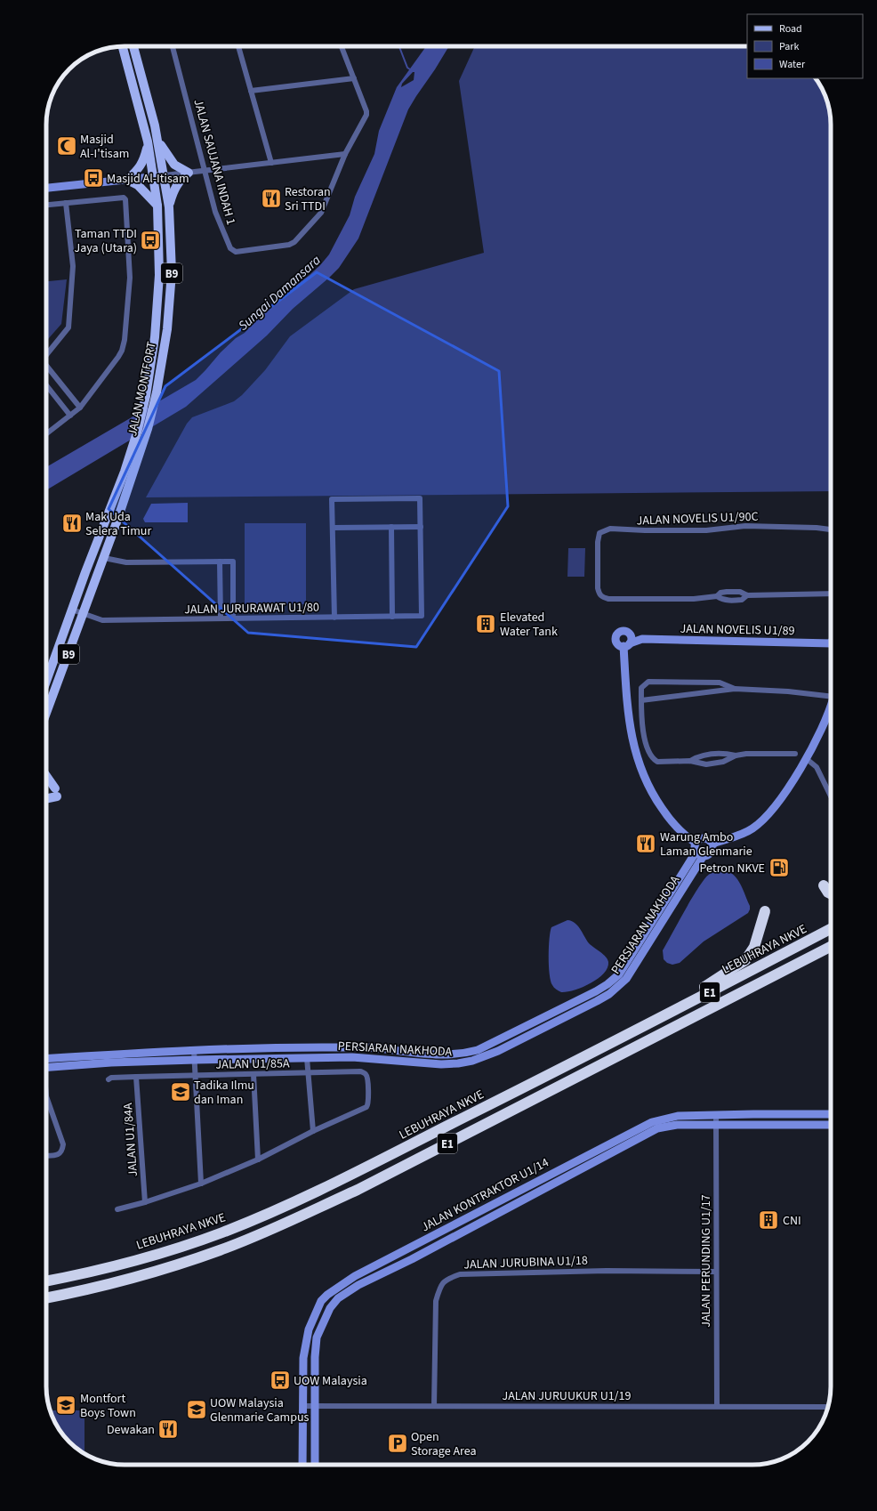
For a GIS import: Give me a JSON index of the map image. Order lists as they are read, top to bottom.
{
  "streets": {
    "highway": ["LEBUHRAYA NKVE", "E1"],
    "main road": ["B9", "JALAN MONTFORT"],
    "street": [
      "JALAN SAUJANA INDAH 1",
      "JALAN NOVELIS U1/90C",
      "JALAN JURURAWAT U1/80",
      "JALAN NOVELIS U1/89",
      "PERSIARAN NAKHODA",
      "JALAN U1/85A",
      "JALAN U1/84A",
      "JALAN KONTRAKTOR U1/14",
      "JALAN PERUNDING U1/17",
      "JALAN JURUBINA U1/18",
      "JALAN JURUUKUR U1/19"
    ]
  },
  "crossings": [
    ["JALAN MONTFORT", "JALAN JURURAWAT U1/80"],
    ["JALAN U1/85A", "JALAN U1/84A"],
    ["JALAN KONTRAKTOR U1/14", "JALAN PERUNDING U1/17"],
    ["JALAN KONTRAKTOR U1/14", "JALAN JURUUKUR U1/19"],
    ["JALAN PERUNDING U1/17", "JALAN JURUBINA U1/18"],
    ["JALAN PERUNDING U1/17", "JALAN JURUUKUR U1/19"],
    ["JALAN JURUBINA U1/18", "JALAN JURUUKUR U1/19"]
  ],
  "water": ["Sungai Damansara"],
  "places": {
    "mosque": ["Masjid Al-I'tisam"],
    "bus stop": ["Masjid Al-Itisam", "Taman TTDI Jaya (Utara)", "UOW Malaysia"],
    "restaurant": [
      "Restoran Sri TTDI",
      "Mak Uda Selera Timur",
      "Warung Ambo Laman Glenmarie",
      "Dewakan"
    ],
    "building": ["Elevated Water Tank", "CNI"],
    "fuel station": ["Petron NKVE"],
    "school or university": ["Tadika Ilmu dan Iman", "Montfort Boys Town", "UOW Malaysia Glenmarie Campus"],
    "parking": ["Open Storage Area"]
  },
  "legend": ["Road", "Park", "Water"]
}
